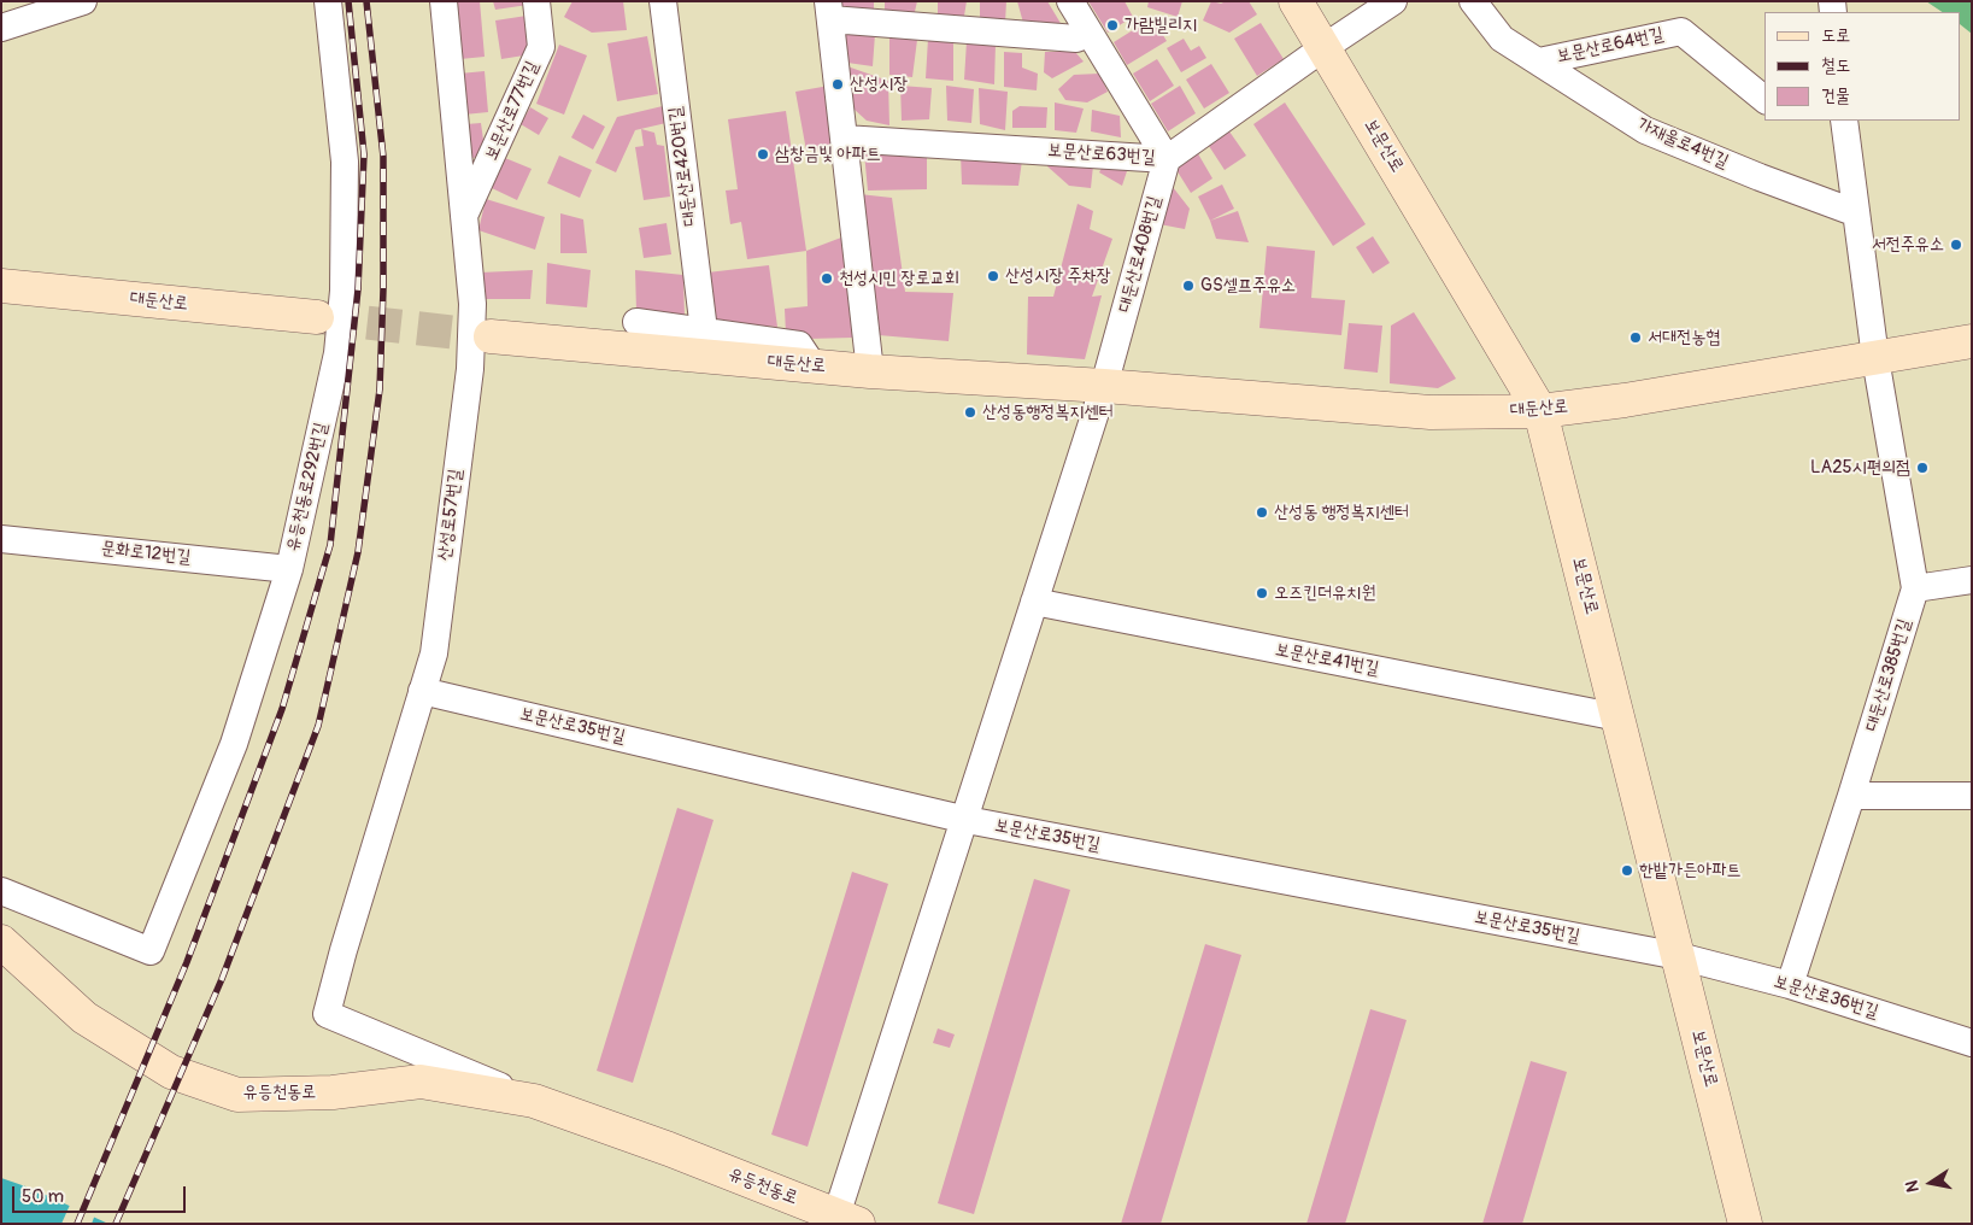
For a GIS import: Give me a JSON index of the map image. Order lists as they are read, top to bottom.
{
  "streets": {
    "main road": ["보문산로", "대둔산로", "유등천동로"],
    "street": [
      "보문산로64번길",
      "보문산로77번길",
      "가재울로4번길",
      "보문산로63번길",
      "대둔산로420번길",
      "대둔산로408번길",
      "유등천동로292번길",
      "산성로57번길",
      "문화로12번길",
      "보문산로41번길",
      "대둔산로385번길",
      "보문산로35번길",
      "보문산로36번길"
    ]
  },
  "crossings": [
    ["보문산로64번길", "가재울로4번길"],
    ["보문산로77번길", "산성로57번길"],
    ["가재울로4번길", "대둔산로385번길"],
    ["보문산로", "보문산로63번길"],
    ["보문산로", "대둔산로"],
    ["보문산로", "보문산로41번길"],
    ["보문산로", "보문산로35번길"],
    ["보문산로", "보문산로36번길"],
    ["보문산로63번길", "대둔산로408번길"],
    ["대둔산로408번길", "대둔산로"],
    ["대둔산로", "대둔산로385번길"],
    ["유등천동로292번길", "문화로12번길"],
    ["산성로57번길", "보문산로35번길"],
    ["산성로57번길", "유등천동로"],
    ["대둔산로385번길", "보문산로36번길"],
    ["보문산로35번길", "보문산로36번길"]
  ],
  "places": [
    "가람빌리지",
    "산성시장",
    "삼창금빛 아파트",
    "서전주유소",
    "산성시장 주차장",
    "천성시민 장로교회",
    "GS셀프주유소",
    "서대전농협",
    "산성동행정복지센터",
    "LA25시편의점",
    "산성동 행정복지센터",
    "오즈킨더유치원",
    "한밭가든아파트"
  ],
  "legend": ["도로", "철도", "건물"],
  "scale_bar": "50 m",
  "north": "left"
}
